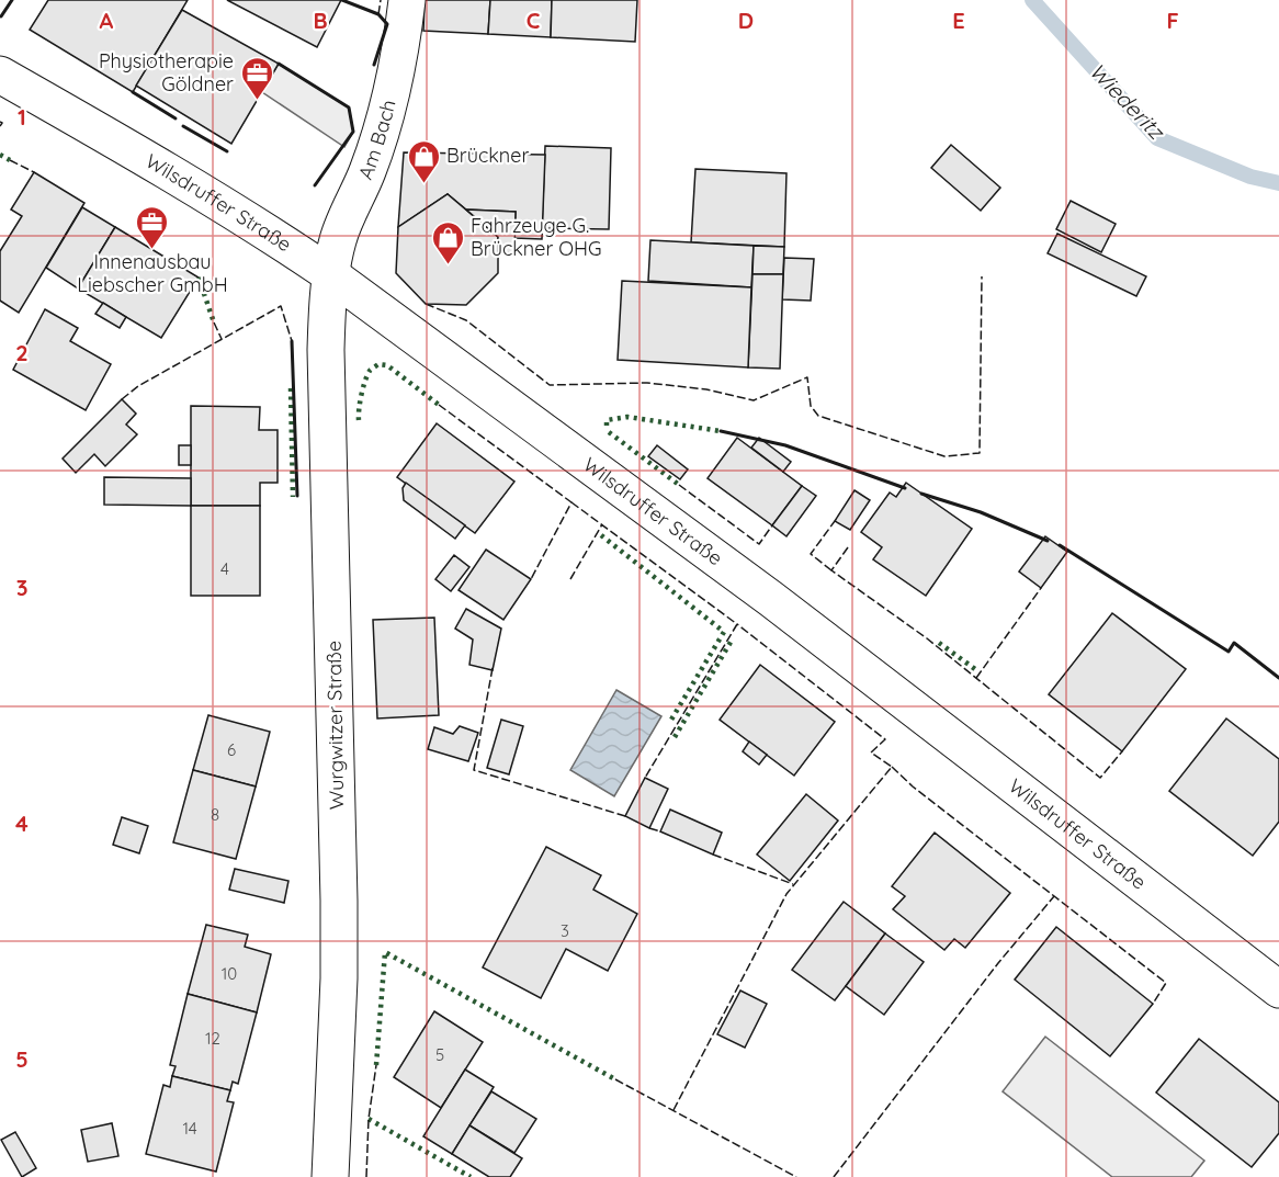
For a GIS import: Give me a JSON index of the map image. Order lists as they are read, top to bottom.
{
  "streets": {
    "main road": ["Am Bach", "Wilsdruffer Straße", "Wurgwitzer Straße"]
  },
  "crossings": [
    ["Am Bach", "Wilsdruffer Straße"],
    ["Am Bach", "Wurgwitzer Straße"],
    ["Wilsdruffer Straße", "Wurgwitzer Straße"]
  ],
  "water": ["Wiederitz"],
  "places": {
    "office": ["Physiotherapie Göldner", "Innenausbau Liebscher GmbH"],
    "shop": ["Brückner", "Fahrzeuge G. Brückner OHG"]
  },
  "house_numbers": [
    "4",
    "6",
    "8",
    "3",
    "10",
    "12",
    "5",
    "14"
  ],
  "grid": {
    "columns": [
      "A",
      "B",
      "C",
      "D",
      "E",
      "F"
    ],
    "rows": [
      "1",
      "2",
      "3",
      "4",
      "5"
    ]
  }
}
